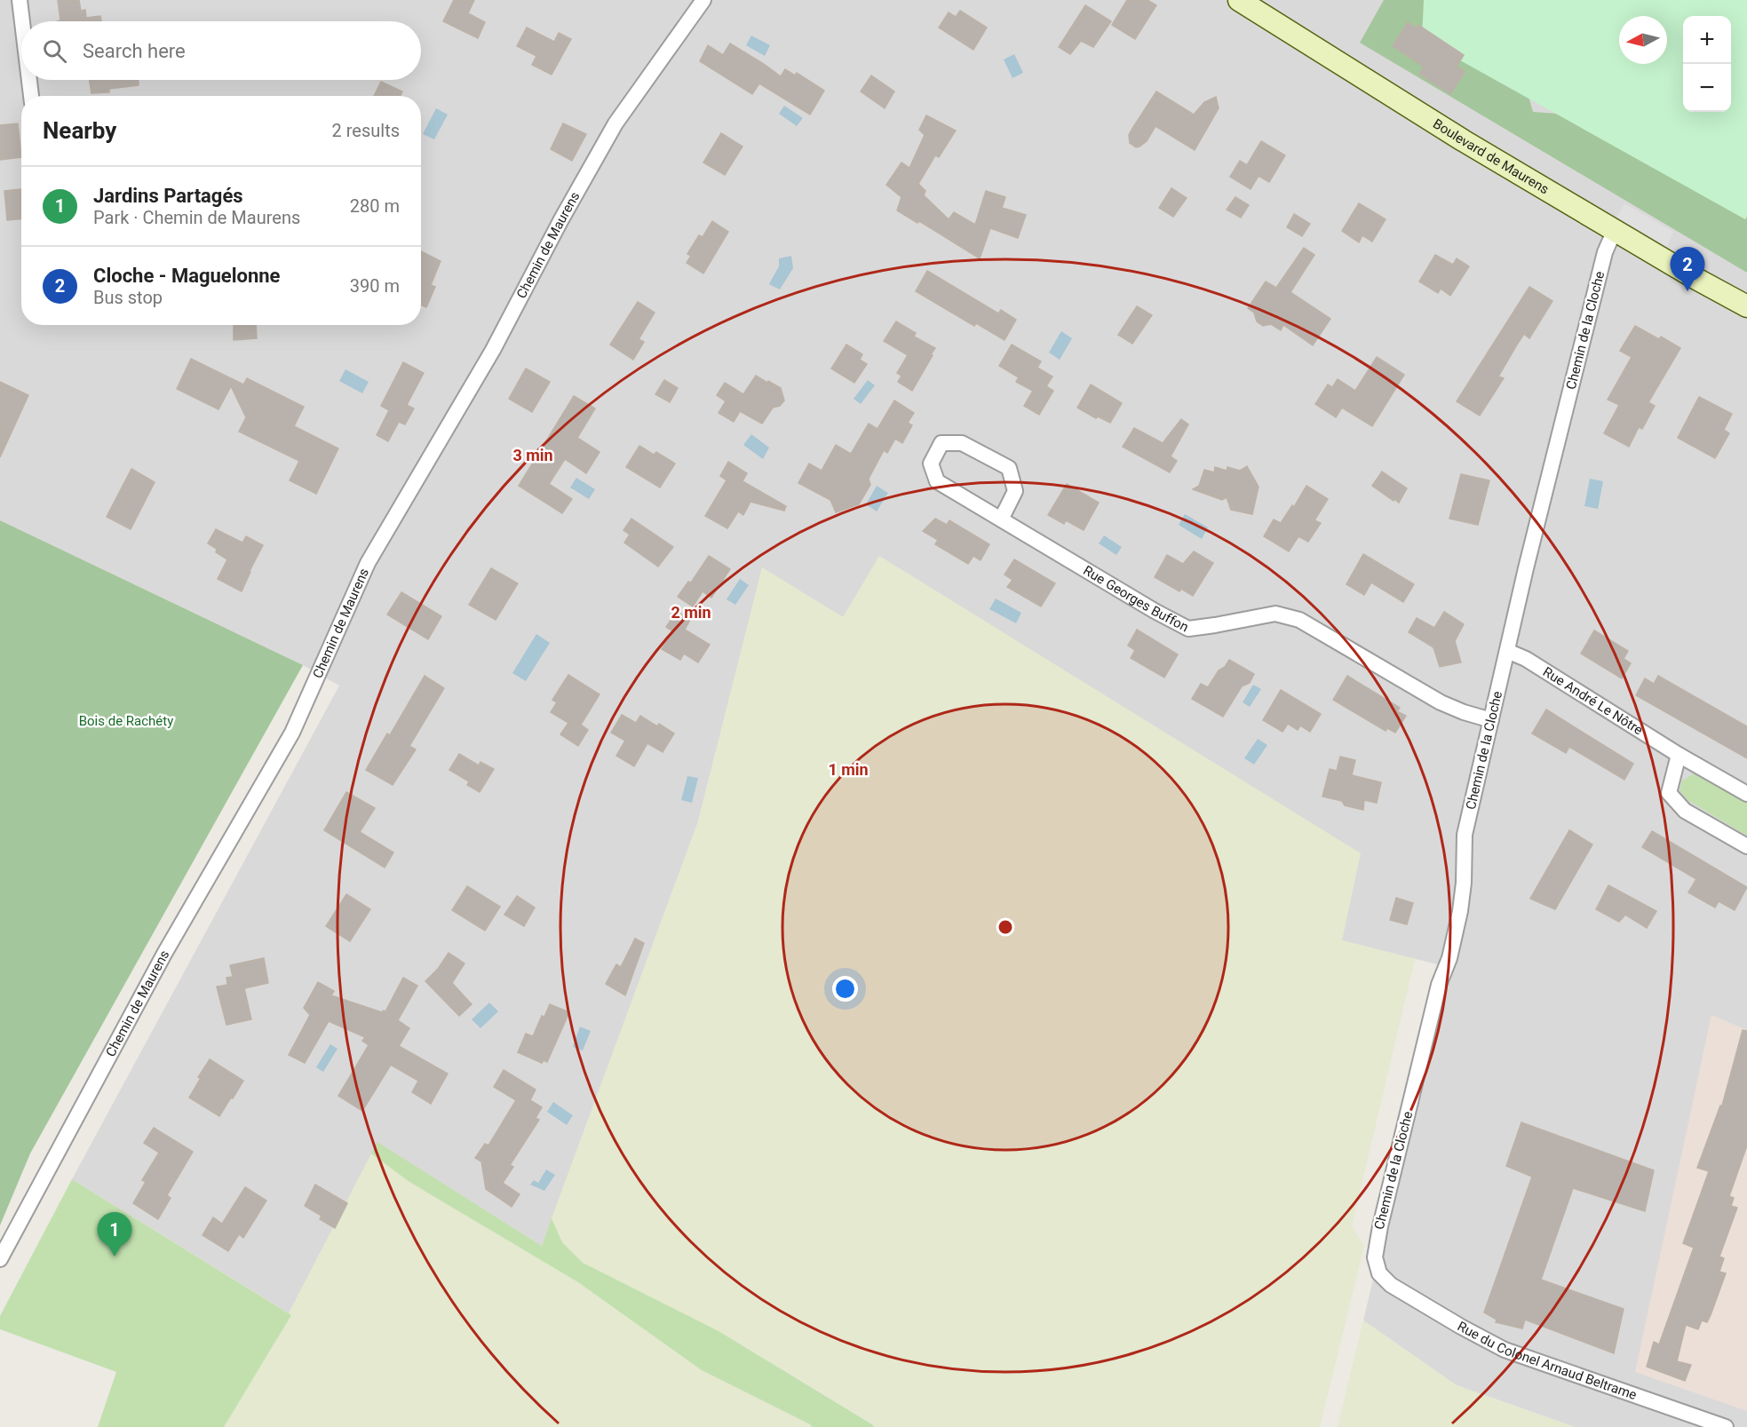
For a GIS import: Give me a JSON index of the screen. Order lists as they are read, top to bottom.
{
  "streets": {
    "street": [
      "Boulevard de Maurens",
      "Chemin de Maurens",
      "Chemin de la Cloche",
      "Rue Georges Buffon",
      "Rue André Le Nôtre",
      "Rue du Colonel Arnaud Beltrame"
    ]
  },
  "crossings": [
    ["Boulevard de Maurens", "Chemin de la Cloche"],
    ["Chemin de la Cloche", "Rue Georges Buffon"],
    ["Chemin de la Cloche", "Rue André Le Nôtre"],
    ["Chemin de la Cloche", "Rue du Colonel Arnaud Beltrame"]
  ],
  "parks": ["Bois de Rachéty"],
  "north": "left",
  "page": {
    "map_buttons": ["+", "−"],
    "search": "Search here",
    "heading": ["Nearby", "2 results"],
    "list": [
      {
        "mark": "1",
        "name": "Jardins Partagés",
        "note": "Park · Chemin de Maurens",
        "value": "280 m"
      },
      {
        "mark": "2",
        "name": "Cloche - Maguelonne",
        "note": "Bus stop",
        "value": "390 m"
      }
    ],
    "pins": ["2", "1"]
  },
  "rings": ["3 min", "2 min", "1 min"]
}
